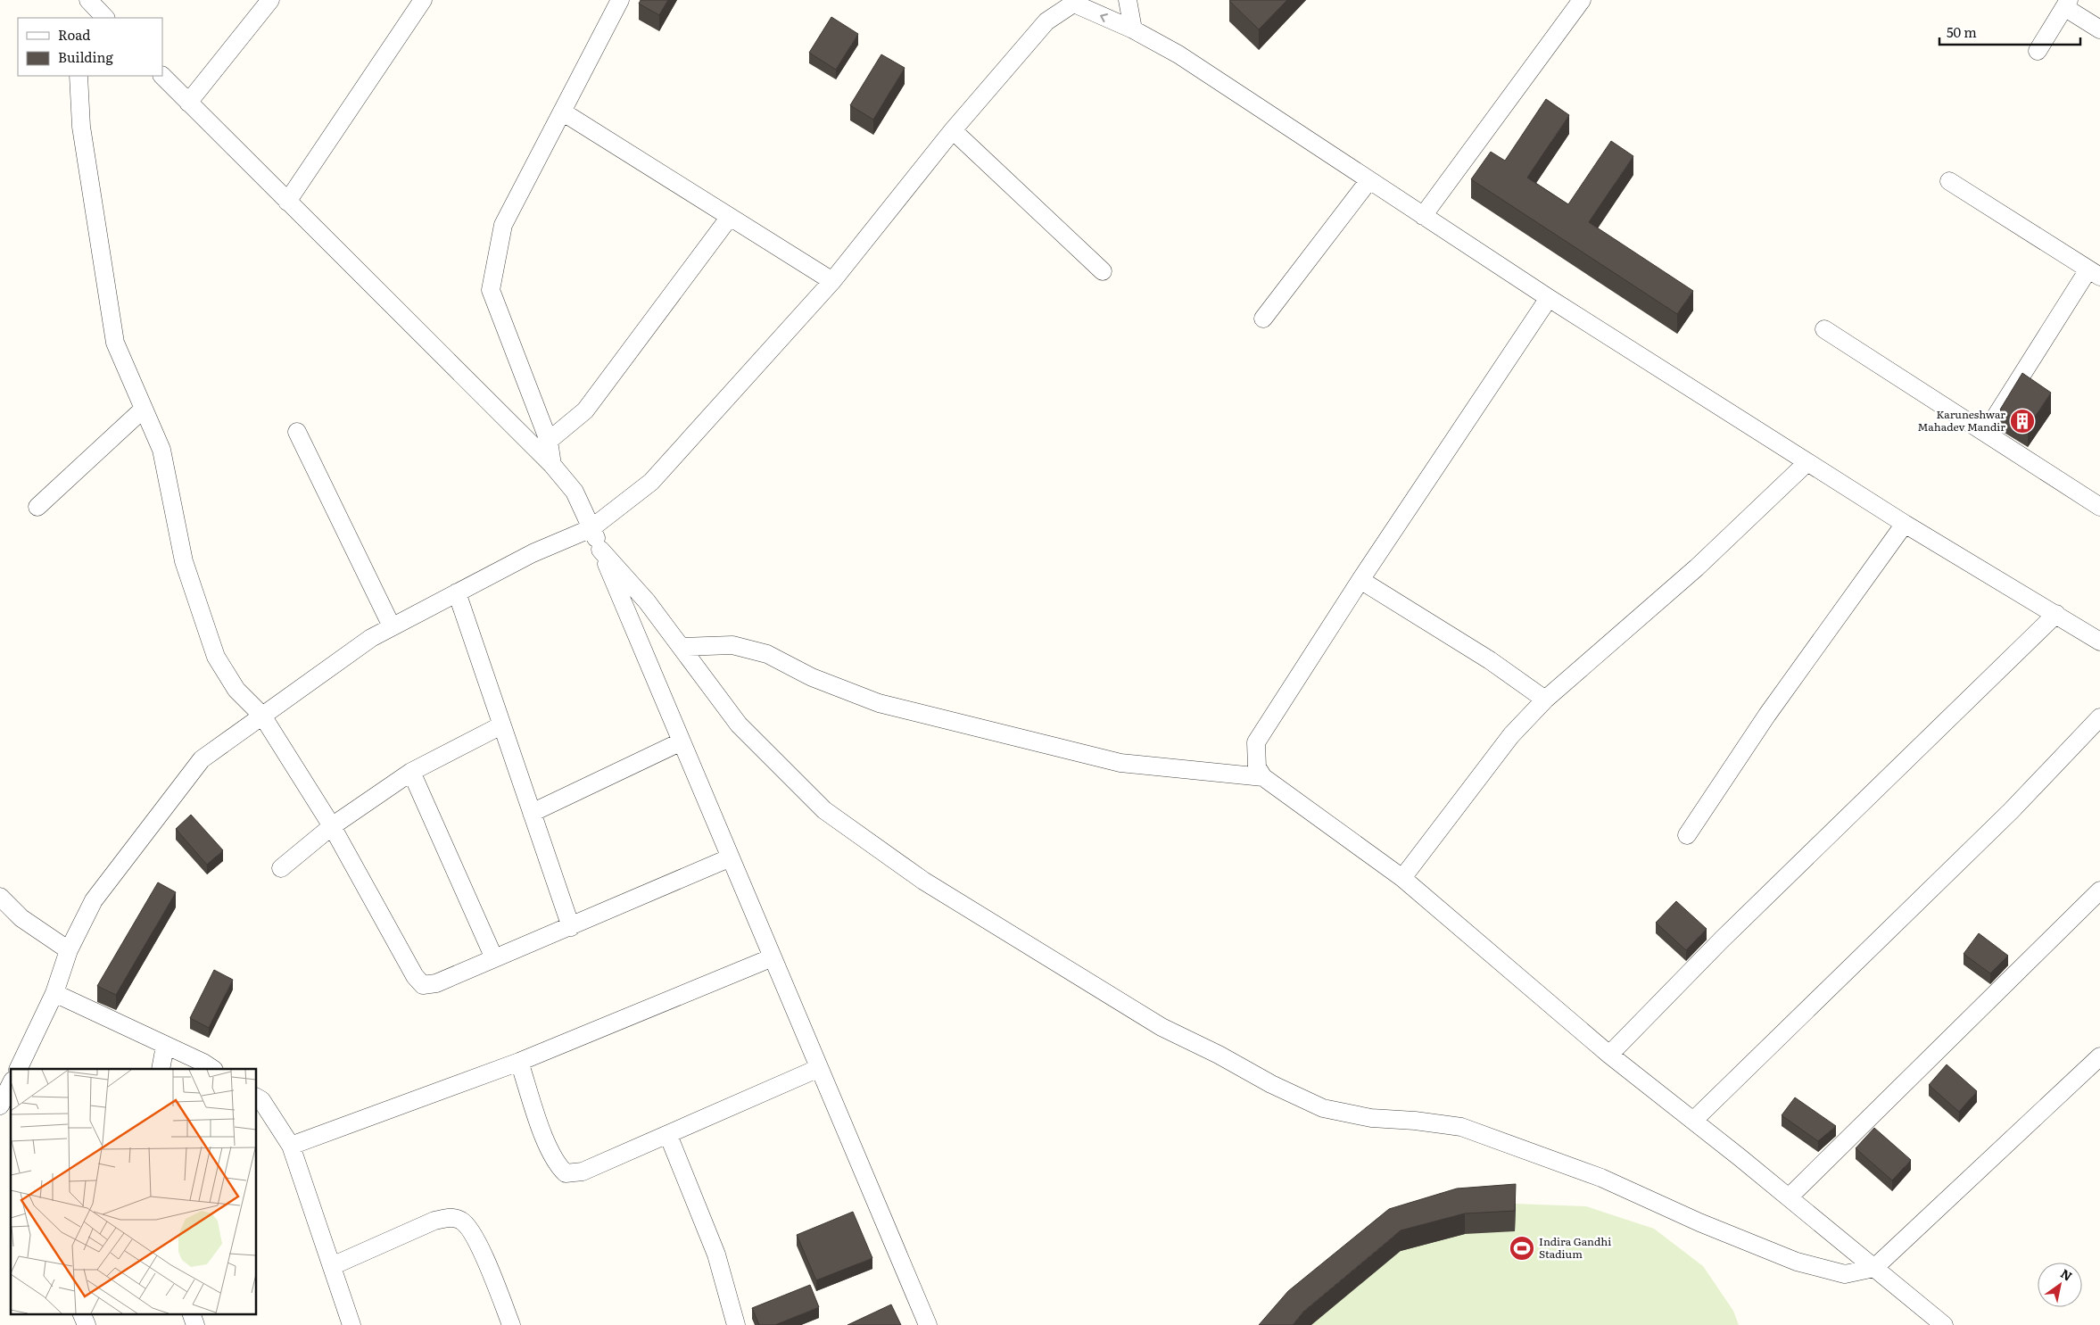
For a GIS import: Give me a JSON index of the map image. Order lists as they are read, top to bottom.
{
  "places": {
    "building": ["Karuneshwar Mahadev Mandir"],
    "sports": ["Indira Gandhi Stadium"]
  },
  "legend": ["Road", "Building"],
  "scale_bar": "50 m",
  "north": "top right"
}
